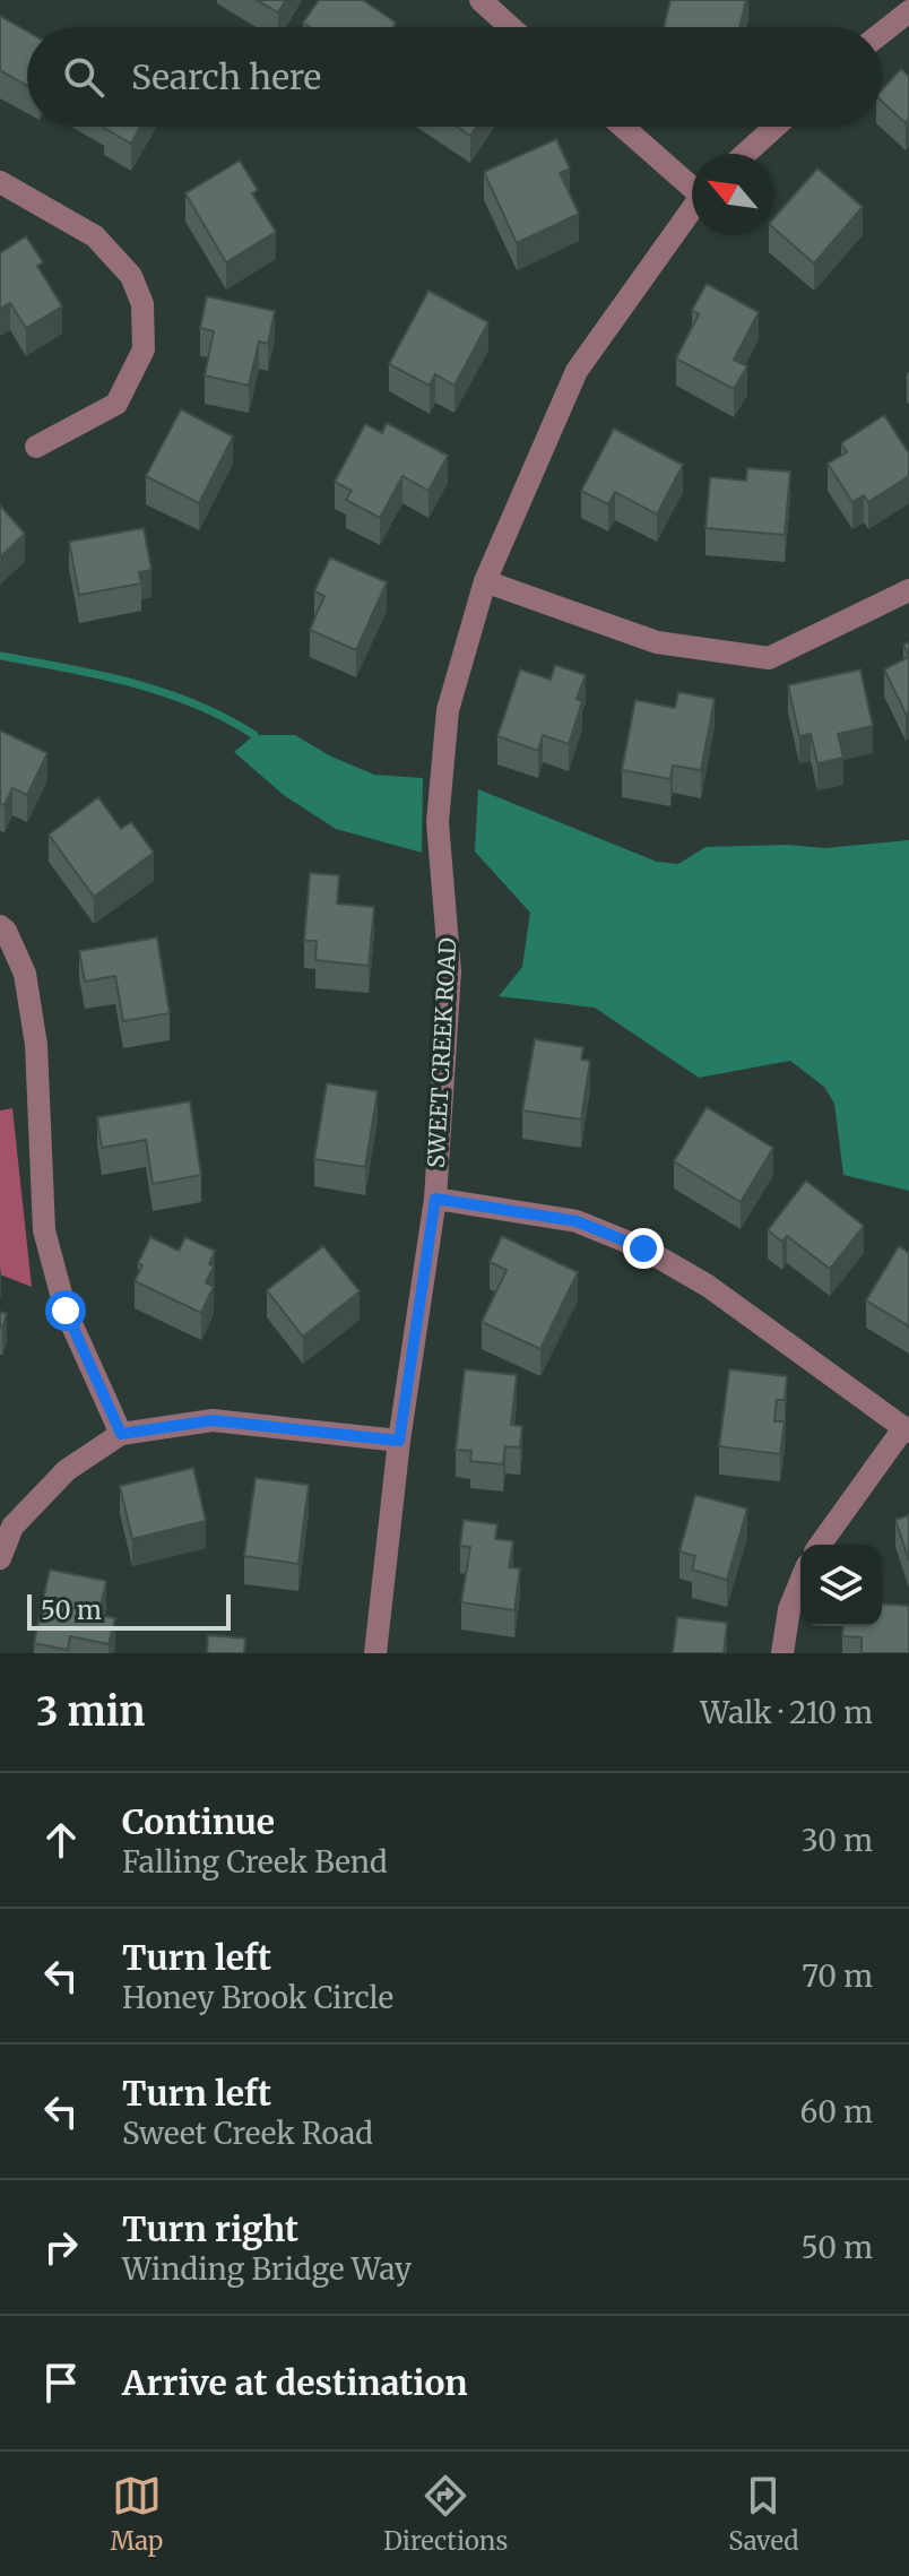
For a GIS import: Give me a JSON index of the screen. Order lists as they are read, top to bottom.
{
  "streets": {
    "street": ["SWEET CREEK ROAD"]
  },
  "scale_bar": "50 m",
  "north": "top left",
  "page": {
    "search": "Search here",
    "scale": "50 m",
    "heading": ["3 min", "Walk · 210 m"],
    "list": [
      ["Continue", "Falling Creek Bend", "30 m"],
      ["Turn left", "Honey Brook Circle", "70 m"],
      ["Turn left", "Sweet Creek Road", "60 m"],
      ["Turn right", "Winding Bridge Way", "50 m"],
      "Arrive at destination"
    ],
    "nav": ["Map", "Directions", "Saved"]
  }
}
